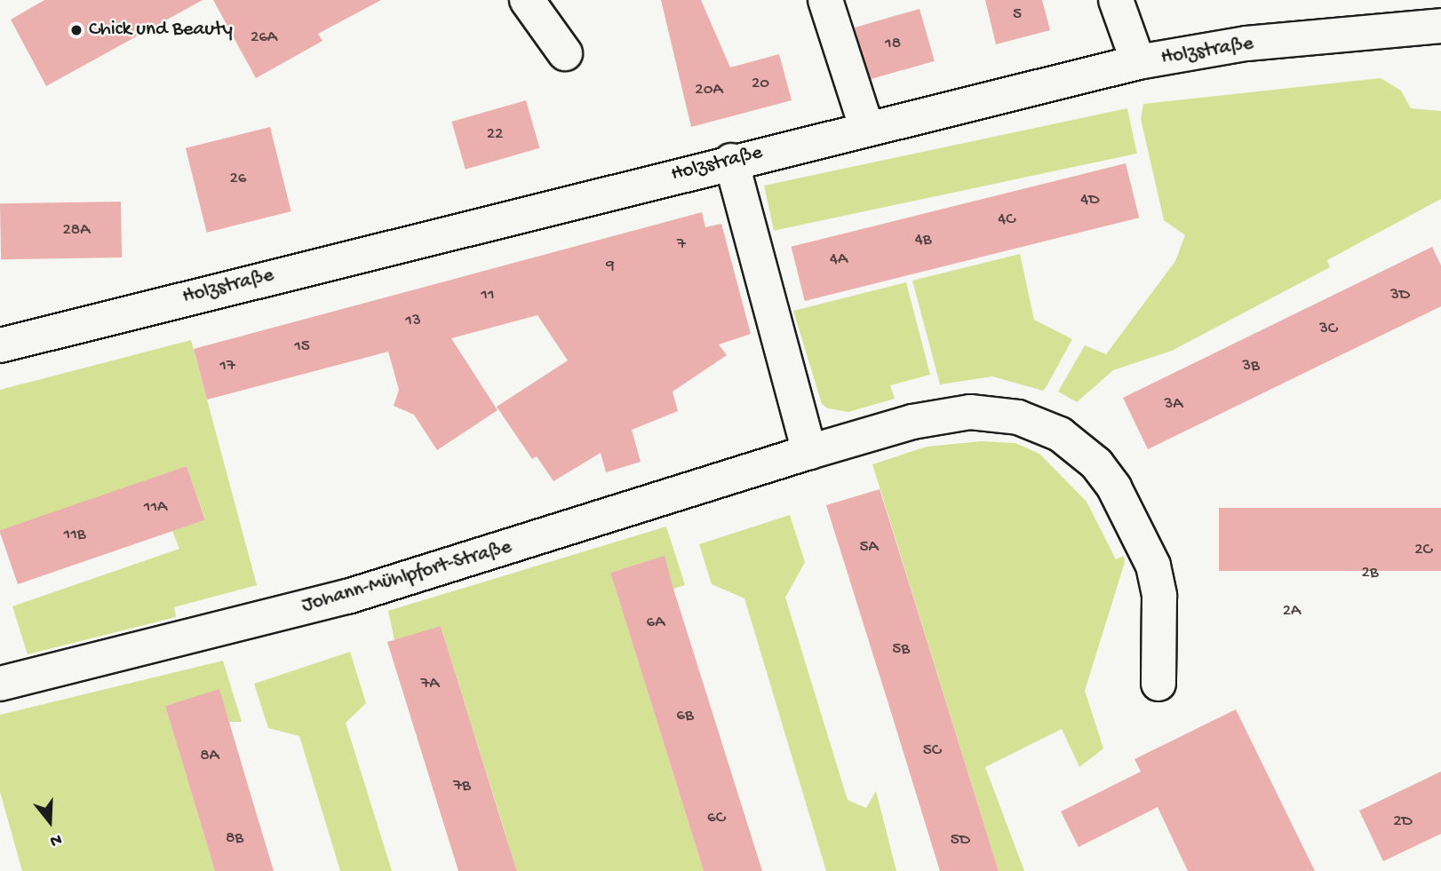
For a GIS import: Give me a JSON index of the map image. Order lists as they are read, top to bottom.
{
  "streets": {
    "street": ["Holzstraße", "Johann-Mühlpfort-Straße"]
  },
  "places": ["Chick und Beauty"],
  "house_numbers": [
    "5",
    "26A",
    "18",
    "20",
    "20A",
    "22",
    "26",
    "4D",
    "4C",
    "28A",
    "4B",
    "7",
    "4A",
    "9",
    "11",
    "3D",
    "13",
    "3C",
    "15",
    "17",
    "3B",
    "3A",
    "11A",
    "11B",
    "5A",
    "2C",
    "2B",
    "2A",
    "6A",
    "5B",
    "7A",
    "6B",
    "5C",
    "8A",
    "7B",
    "6C",
    "2D",
    "8B",
    "5D"
  ],
  "north": "bottom"
}
